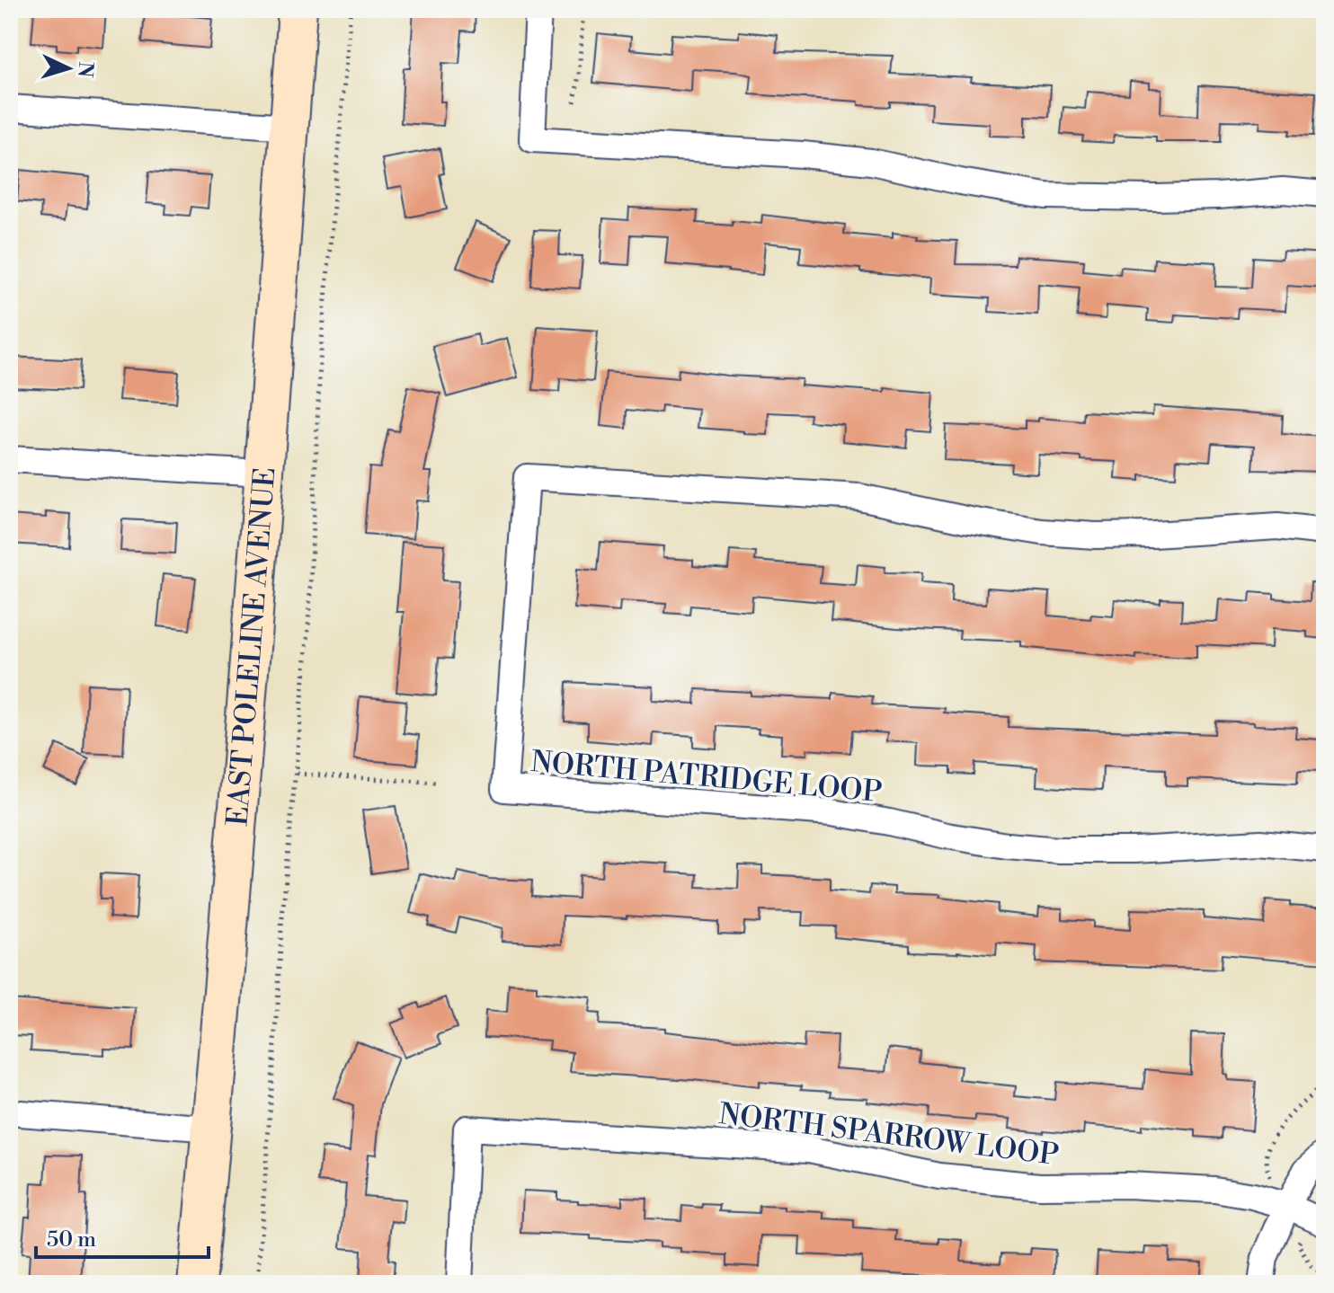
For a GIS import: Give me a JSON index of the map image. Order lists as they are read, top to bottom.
{
  "streets": {
    "main road": ["EAST POLELINE AVENUE"],
    "street": ["NORTH PATRIDGE LOOP", "NORTH SPARROW LOOP"]
  },
  "scale_bar": "50 m",
  "north": "right"
}
